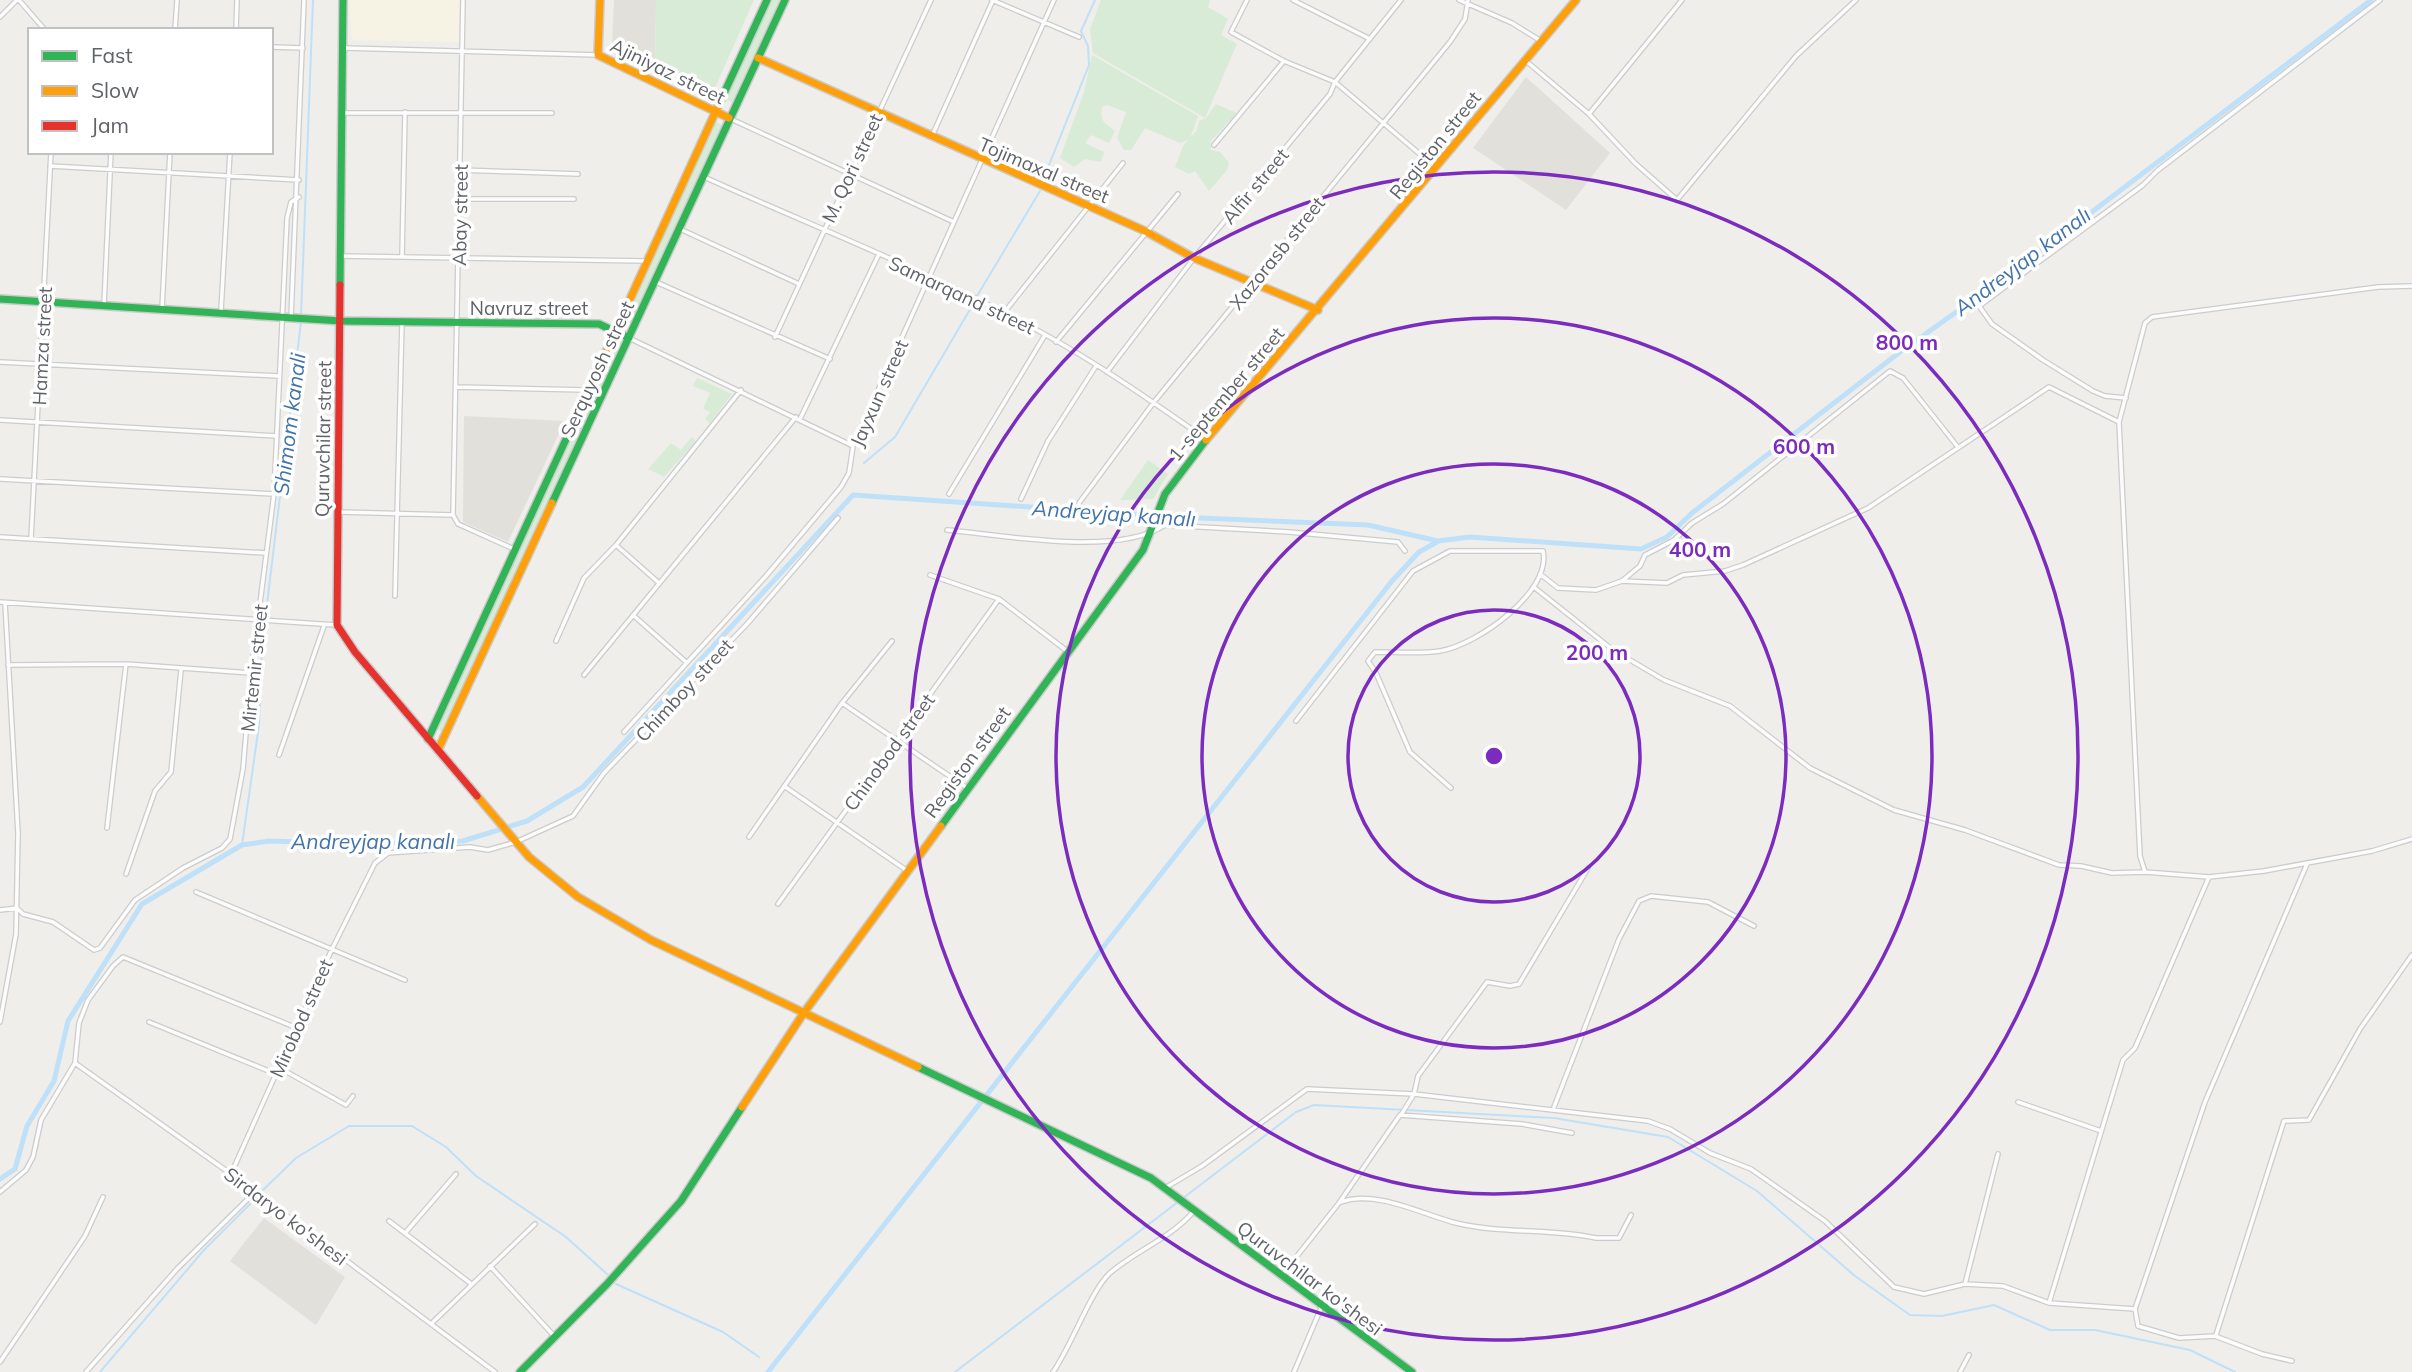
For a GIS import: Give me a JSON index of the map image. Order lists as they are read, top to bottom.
{
  "streets": {
    "street": [
      "Ajiniyaz street",
      "Registon street",
      "M. Qori street",
      "Tojimaxal street",
      "Alfir street",
      "Abay street",
      "Xazorasb street",
      "Samarqand street",
      "Navruz street",
      "Hamza street",
      "Serquyosh street",
      "Jayxun street",
      "1-september street",
      "Quruvchilar street",
      "Mirtemir street",
      "Chimboy street",
      "Chinobod street",
      "Mirobod street",
      "Sirdaryo ko'shesi",
      "Quruvchilar ko'shesi"
    ]
  },
  "crossings": [
    ["Ajiniyaz street", "M. Qori street"],
    ["Ajiniyaz street", "Abay street"],
    ["Ajiniyaz street", "Serquyosh street"],
    ["Ajiniyaz street", "Jayxun street"],
    ["Ajiniyaz street", "Quruvchilar street"],
    ["Registon street", "Tojimaxal street"],
    ["Registon street", "1-september street"],
    ["Registon street", "Quruvchilar ko'shesi"],
    ["M. Qori street", "Tojimaxal street"],
    ["M. Qori street", "Samarqand street"],
    ["Tojimaxal street", "Alfir street"],
    ["Tojimaxal street", "Xazorasb street"],
    ["Tojimaxal street", "Serquyosh street"],
    ["Tojimaxal street", "Jayxun street"],
    ["Tojimaxal street", "1-september street"],
    ["Alfir street", "Samarqand street"],
    ["Abay street", "Navruz street"],
    ["Xazorasb street", "Samarqand street"],
    ["Samarqand street", "Serquyosh street"],
    ["Samarqand street", "Jayxun street"],
    ["Samarqand street", "1-september street"],
    ["Navruz street", "Hamza street"],
    ["Navruz street", "Serquyosh street"],
    ["Navruz street", "Jayxun street"],
    ["Navruz street", "Quruvchilar street"],
    ["Navruz street", "Mirtemir street"],
    ["Serquyosh street", "Quruvchilar ko'shesi"],
    ["Chimboy street", "Mirobod street"],
    ["Chimboy street", "Quruvchilar ko'shesi"],
    ["Mirobod street", "Sirdaryo ko'shesi"]
  ],
  "water": ["Andreyjap kanalı", "Shimom kanali"],
  "legend": ["Fast", "Slow", "Jam"],
  "rings": [
    "800 m",
    "600 m",
    "400 m",
    "200 m"
  ]
}
